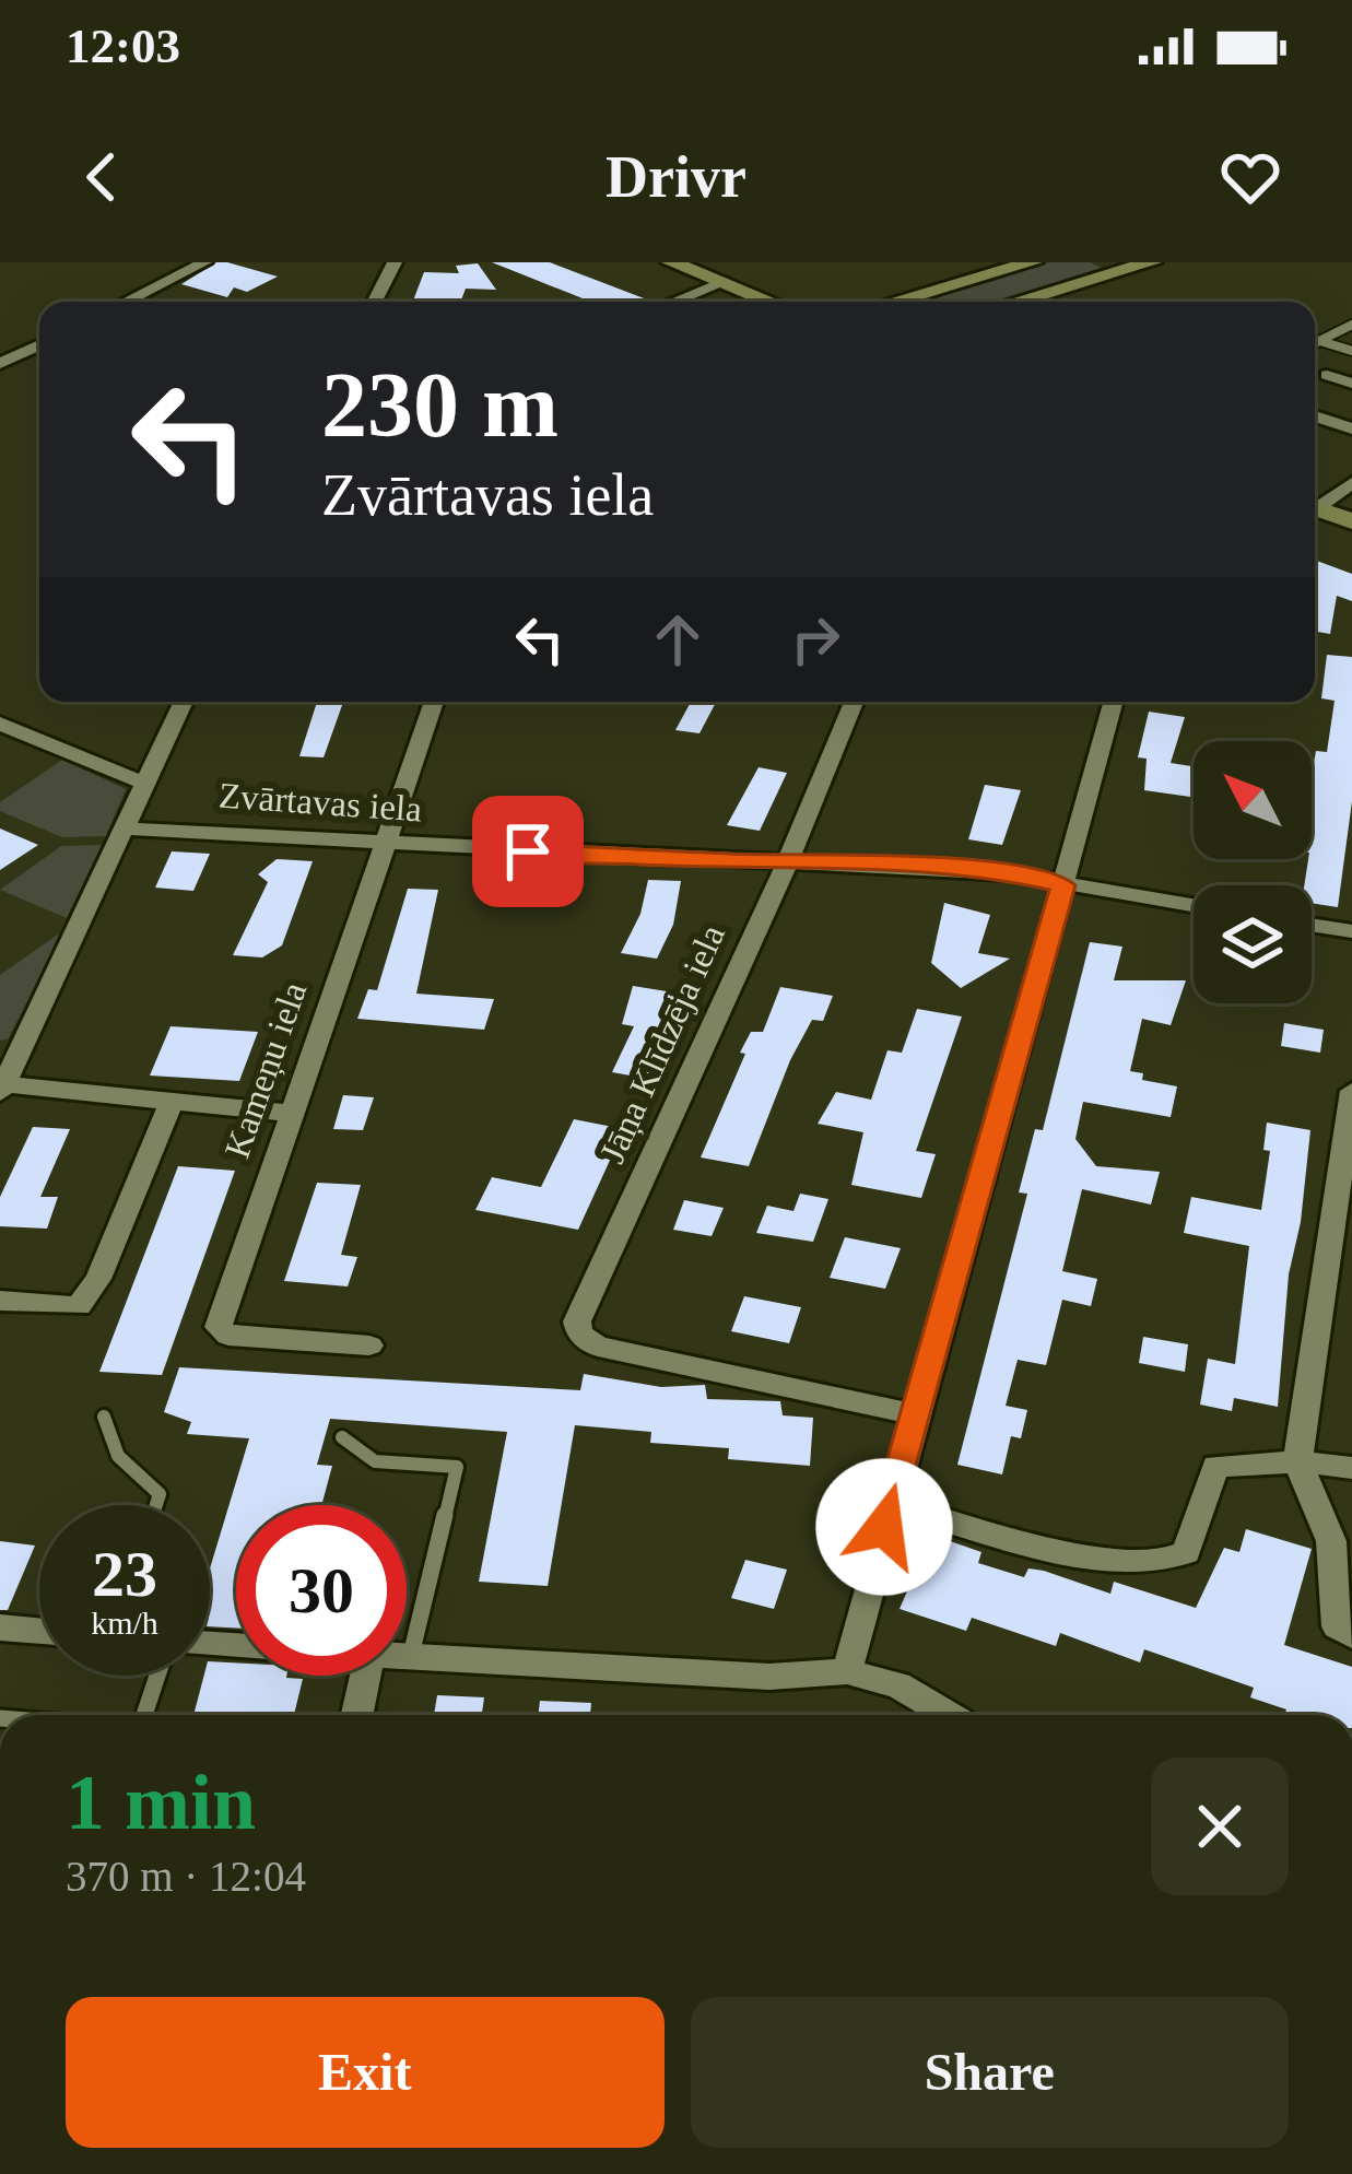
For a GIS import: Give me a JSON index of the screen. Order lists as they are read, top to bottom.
{
  "streets": {
    "street": ["Zvārtavas iela", "Jāņa Klīdzēja iela", "Kameņu iela"]
  },
  "crossings": [
    ["Zvārtavas iela", "Jāņa Klīdzēja iela"],
    ["Zvārtavas iela", "Kameņu iela"]
  ],
  "north": "top left",
  "page": {
    "status": "12:03",
    "header": "Drivr",
    "turn": ["230 m", "Zvārtavas iela"],
    "speed": "23 km/h",
    "limit": "30",
    "heading": ["1 min", "370 m · 12:04"],
    "buttons": ["Exit", "Share"]
  }
}
